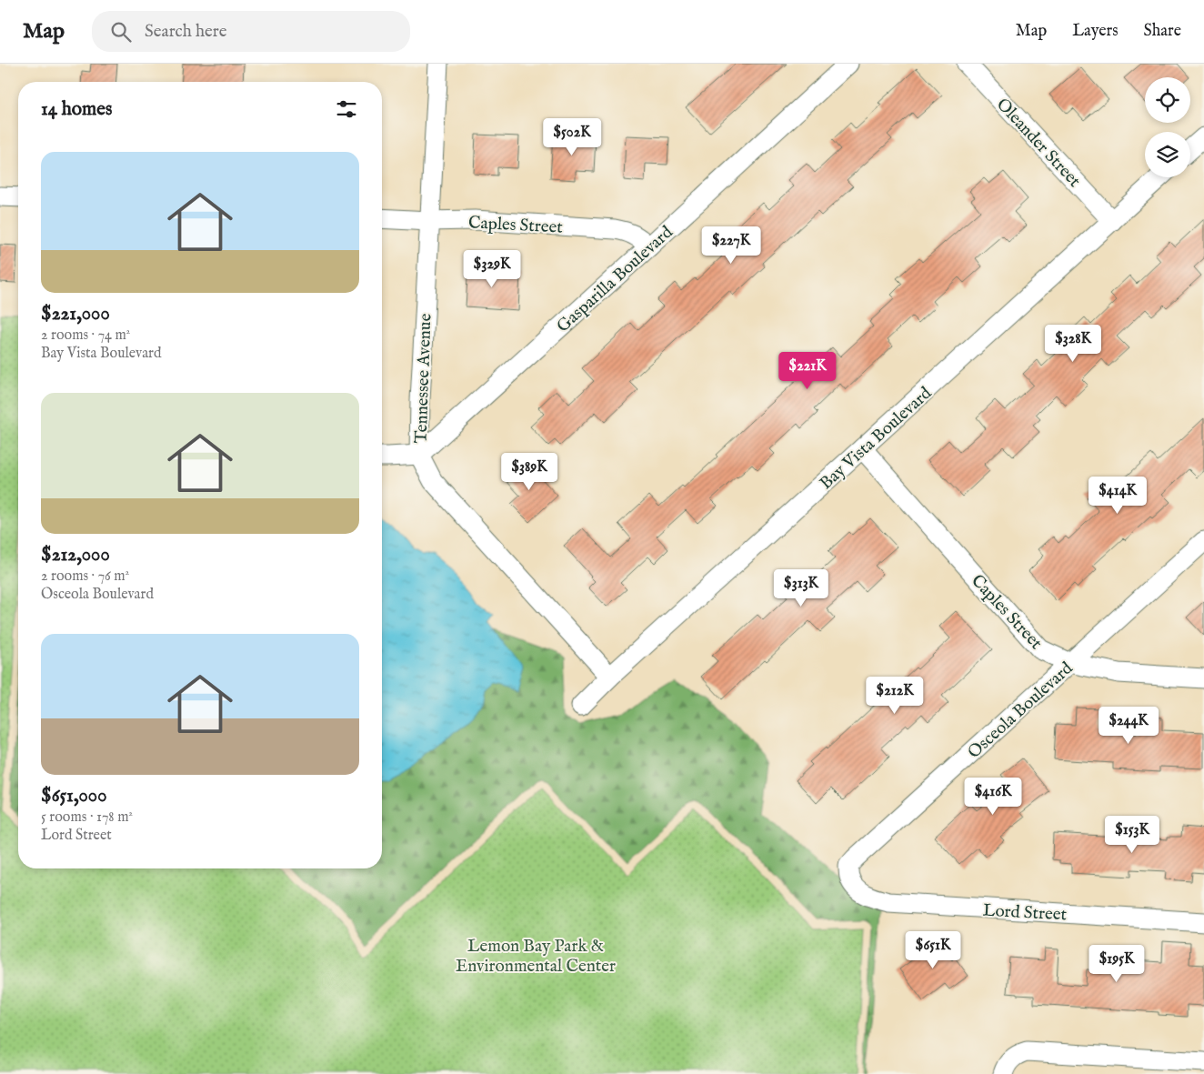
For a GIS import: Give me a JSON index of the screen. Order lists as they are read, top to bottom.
{
  "streets": {
    "street": [
      "Oleander Street",
      "Caples Street",
      "Gasparilla Boulevard",
      "Tennessee Avenue",
      "Bay Vista Boulevard",
      "Osceola Boulevard",
      "Lord Street"
    ]
  },
  "crossings": [
    ["Oleander Street", "Bay Vista Boulevard"],
    ["Caples Street", "Gasparilla Boulevard"],
    ["Caples Street", "Tennessee Avenue"],
    ["Caples Street", "Bay Vista Boulevard"],
    ["Caples Street", "Osceola Boulevard"],
    ["Gasparilla Boulevard", "Tennessee Avenue"],
    ["Tennessee Avenue", "Bay Vista Boulevard"],
    ["Osceola Boulevard", "Lord Street"]
  ],
  "parks": ["Lemon Bay Park & Environmental Center"],
  "page": {
    "header": "Map",
    "search": "Search here",
    "nav": ["Map", "Layers", "Share"],
    "heading": "14 homes",
    "price": [
      "$502K",
      "$227K",
      "$329K",
      "$328K",
      "$221K",
      "$389K",
      "$414K",
      "$313K",
      "$212K",
      "$244K",
      "$416K",
      "$153K",
      "$651K",
      "$195K"
    ],
    "list": [
      {
        "name": "$221,000",
        "note": "2 rooms · 74 m² · Bay Vista Boulevard"
      },
      {
        "name": "$212,000",
        "note": "2 rooms · 76 m² · Osceola Boulevard"
      },
      {
        "name": "$651,000",
        "note": "5 rooms · 178 m² · Lord Street"
      }
    ]
  }
}
